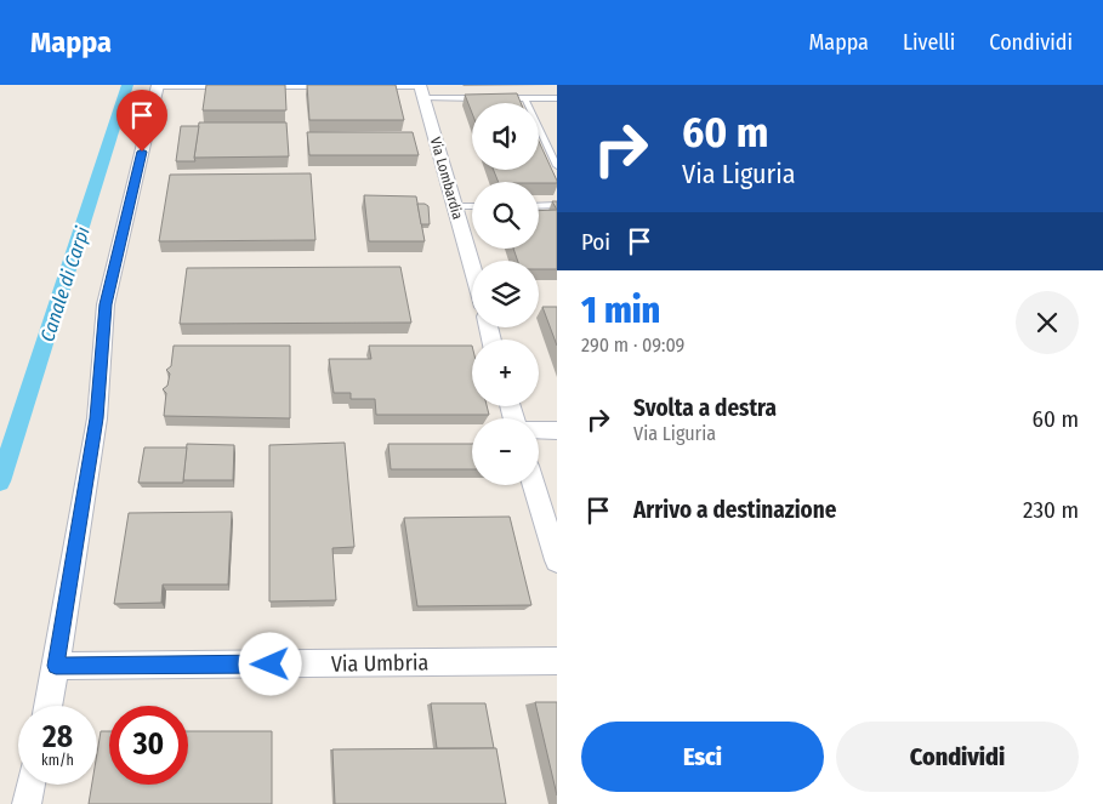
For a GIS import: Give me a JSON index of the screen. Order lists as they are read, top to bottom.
{
  "streets": {
    "street": ["Via Lombardia", "Via Umbria"]
  },
  "water": ["Canale di Carpi"],
  "page": {
    "header": "Mappa",
    "nav": ["Mappa", "Livelli", "Condividi"],
    "turn": ["60 m", "Via Liguria"],
    "map_buttons": ["+", "−"],
    "then": "Poi",
    "heading": ["1 min", "290 m · 09:09"],
    "list": [
      {
        "name": "Svolta a destra",
        "note": "Via Liguria",
        "value": "60 m"
      },
      {
        "name": "Arrivo a destinazione",
        "value": "230 m"
      }
    ],
    "speed": "28 km/h",
    "limit": "30",
    "buttons": ["Esci", "Condividi"]
  }
}
